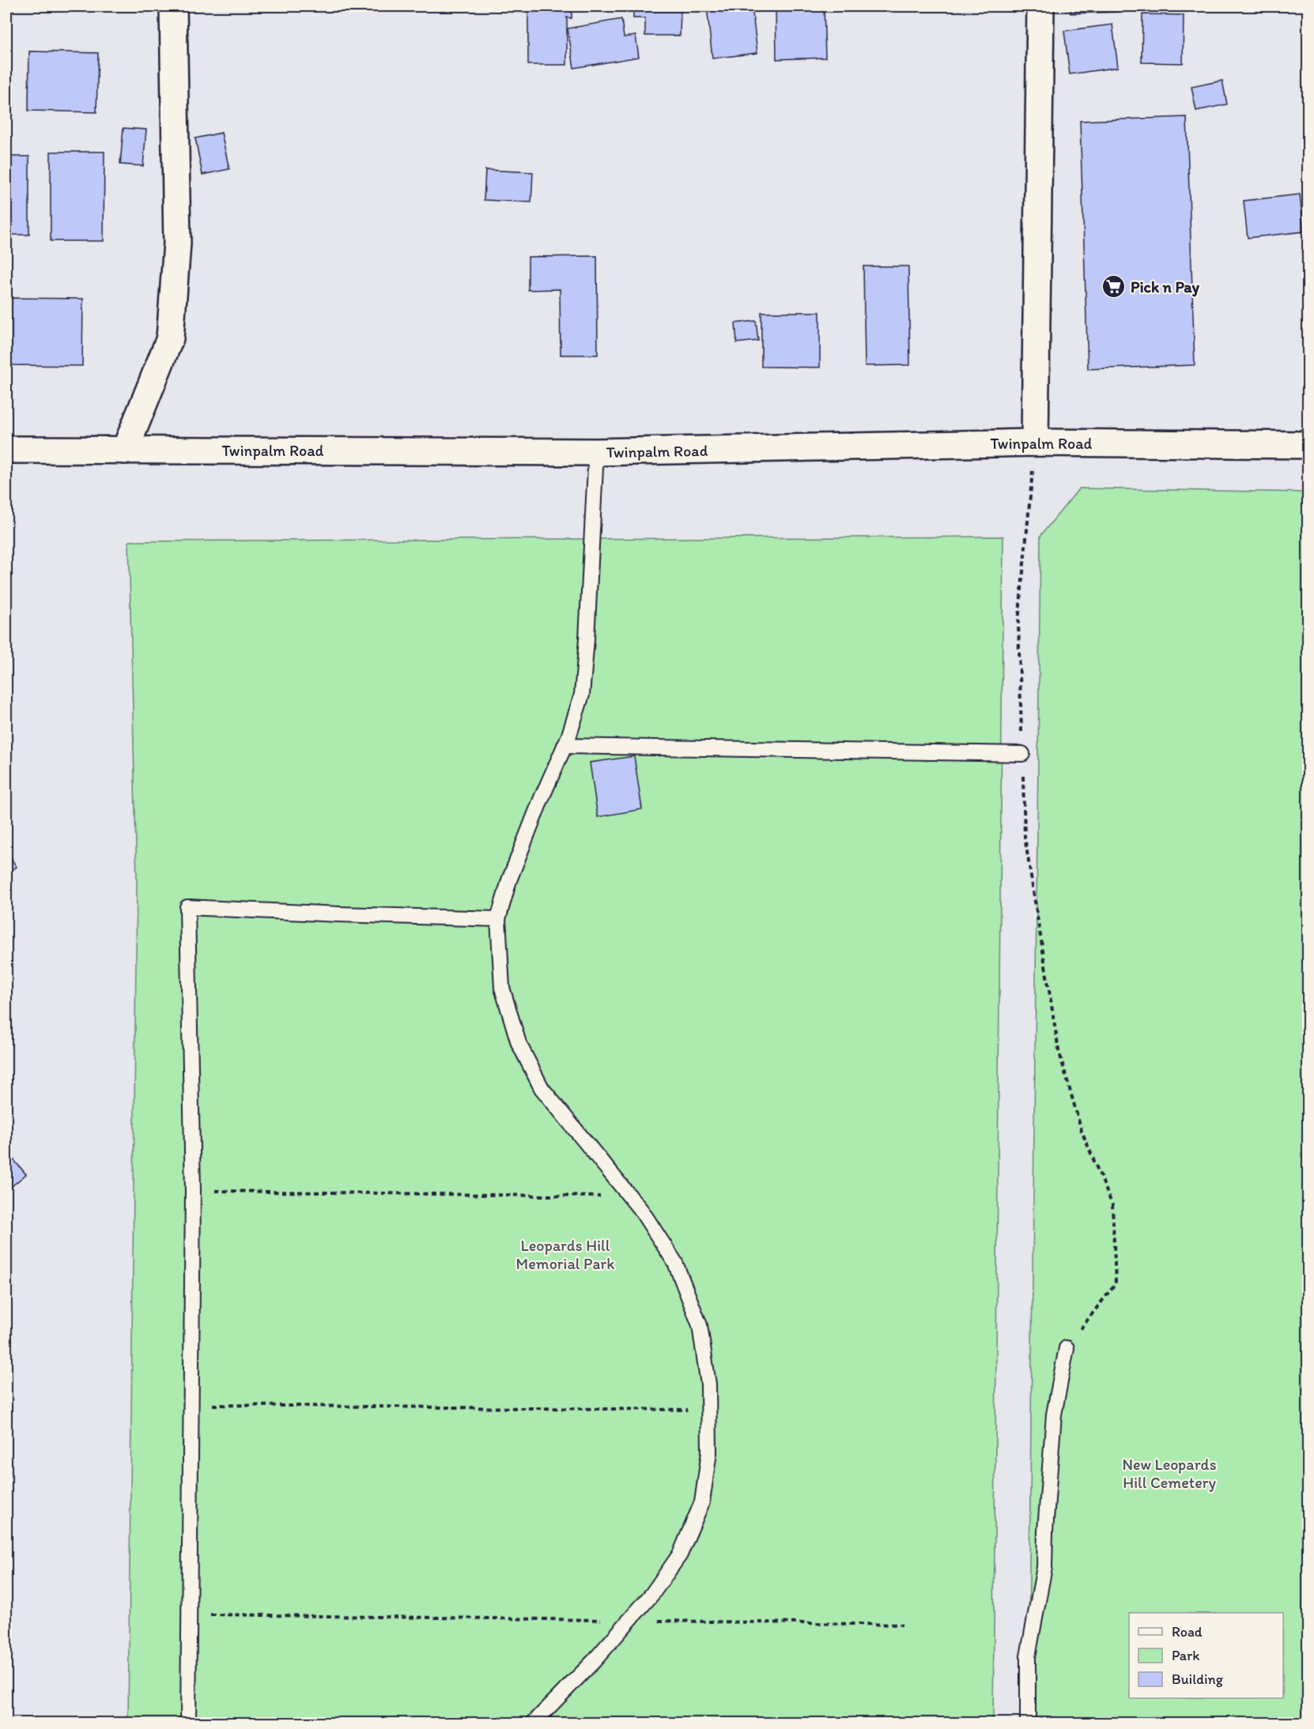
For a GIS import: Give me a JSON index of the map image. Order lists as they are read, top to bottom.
{
  "streets": {
    "main road": ["Twinpalm Road"]
  },
  "parks": ["Leopards Hill Memorial Park", "New Leopards Hill Cemetery"],
  "places": {
    "supermarket": ["Pick n Pay"]
  },
  "legend": ["Road", "Park", "Building"]
}
